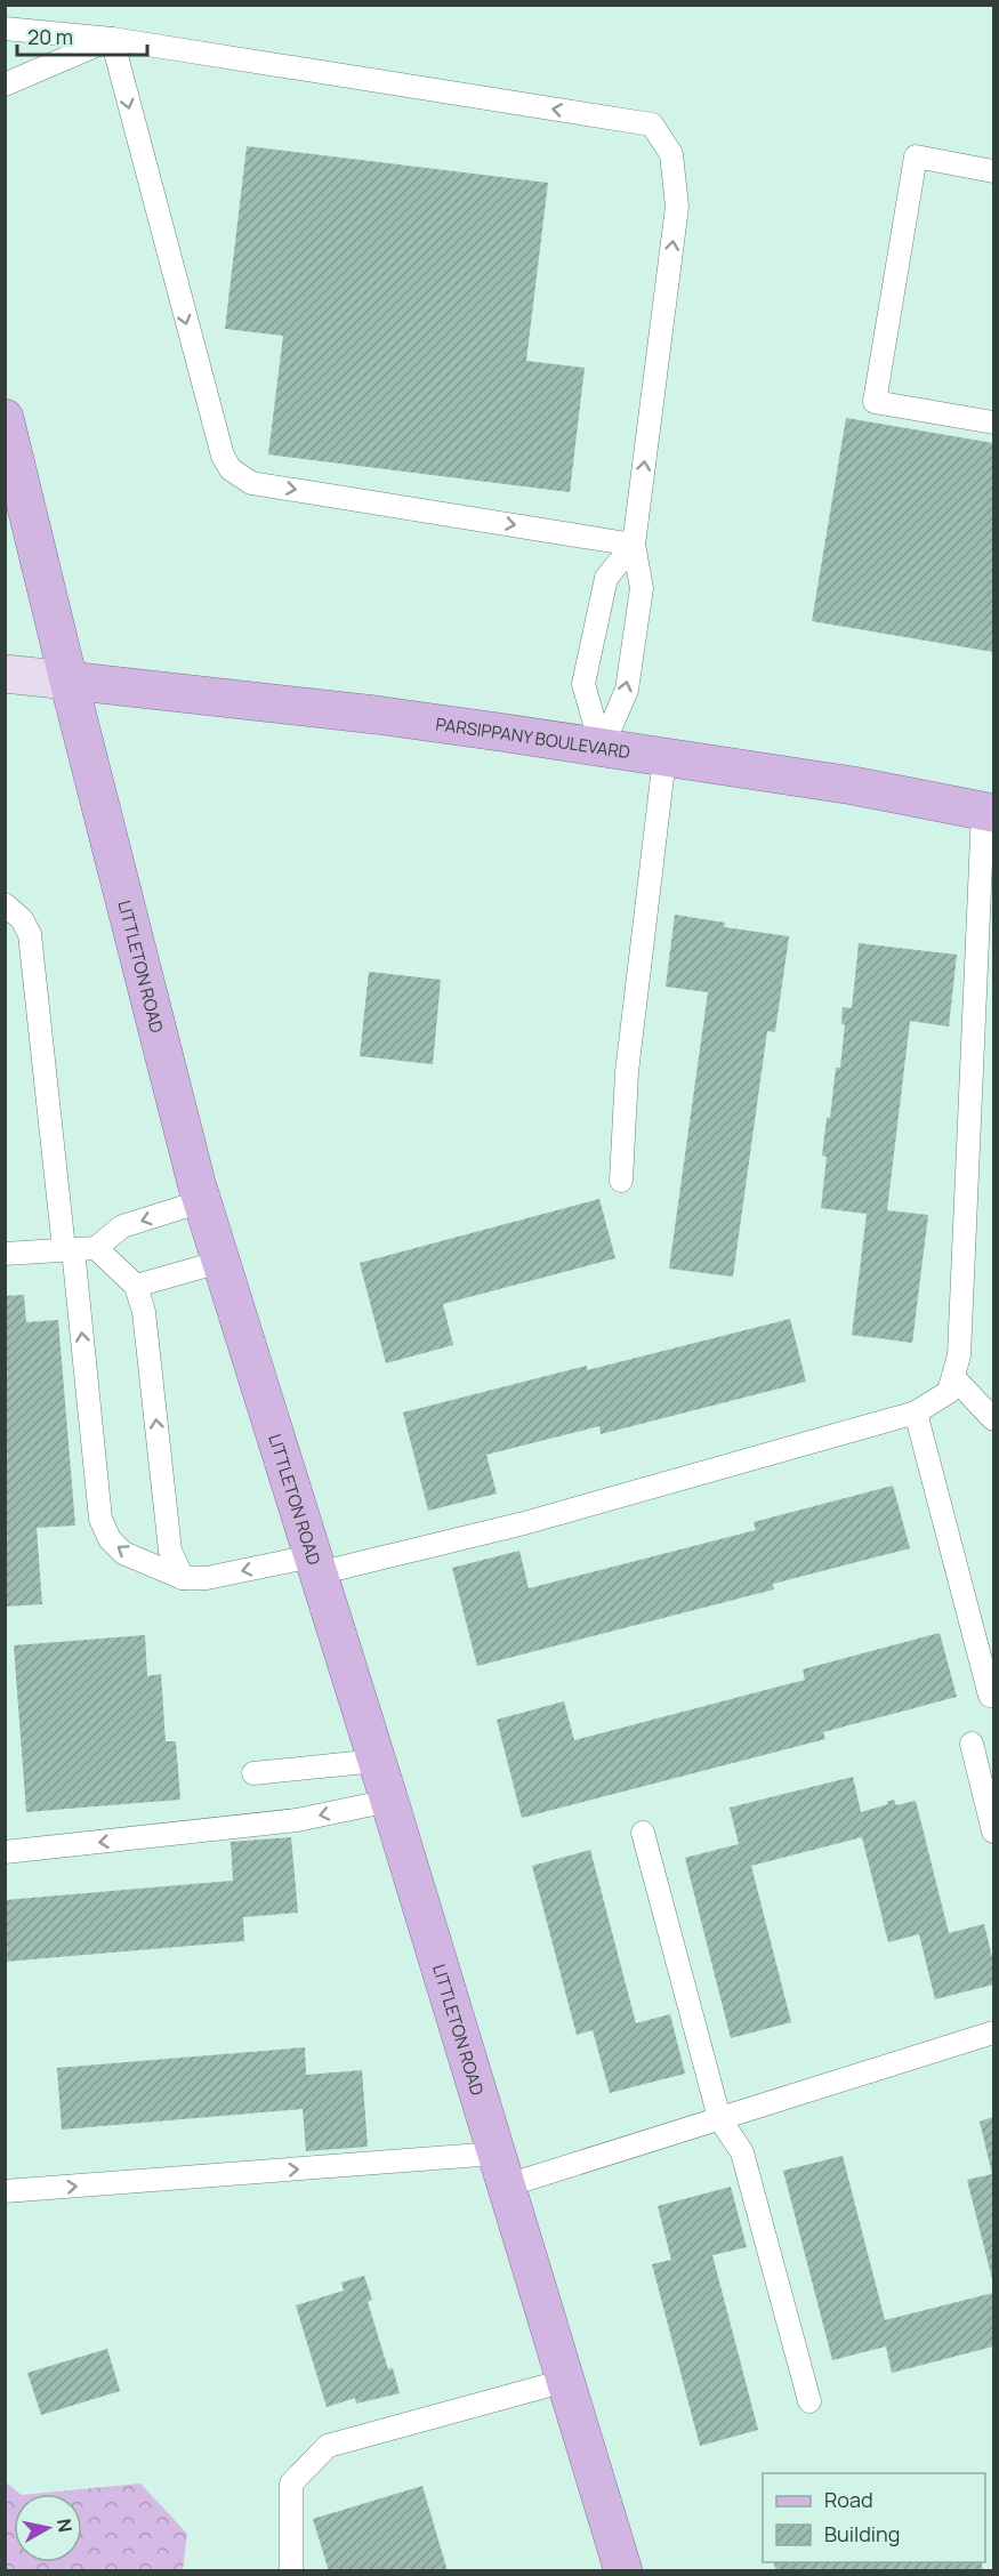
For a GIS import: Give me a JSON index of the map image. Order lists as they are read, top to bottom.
{
  "streets": {
    "main road": ["PARSIPPANY BOULEVARD", "LITTLETON ROAD"]
  },
  "crossings": [
    ["PARSIPPANY BOULEVARD", "LITTLETON ROAD"]
  ],
  "legend": ["Road", "Building"],
  "scale_bar": "20 m",
  "north": "right"
}
